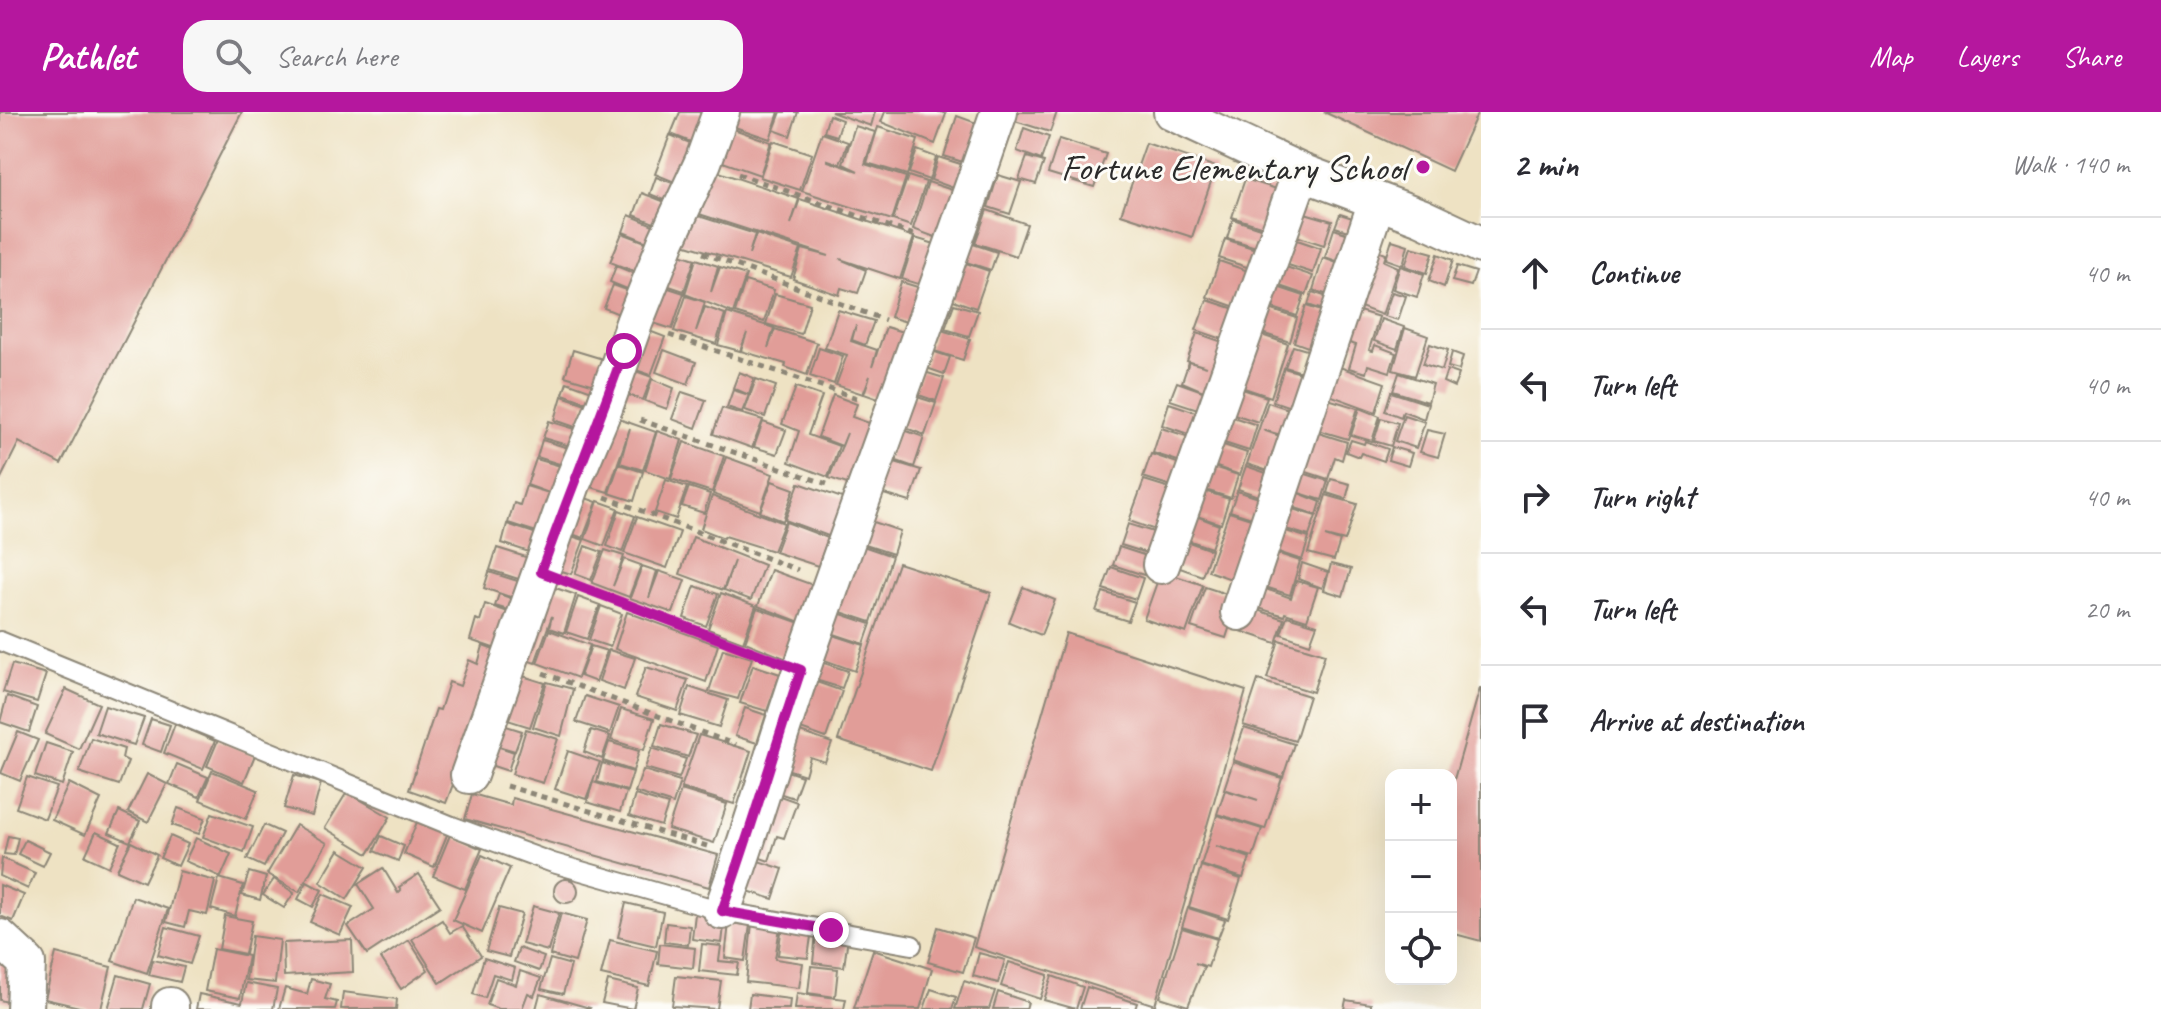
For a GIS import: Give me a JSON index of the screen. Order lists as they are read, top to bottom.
{
  "places": ["Fortune Elementary School"],
  "page": {
    "header": "Pathlet",
    "search": "Search here",
    "nav": ["Map", "Layers", "Share"],
    "heading": ["2 min", "Walk · 140 m"],
    "list": [
      ["Continue", "40 m"],
      ["Turn left", "40 m"],
      ["Turn right", "40 m"],
      ["Turn left", "20 m"],
      "Arrive at destination"
    ],
    "map_buttons": ["+", "−"]
  }
}
